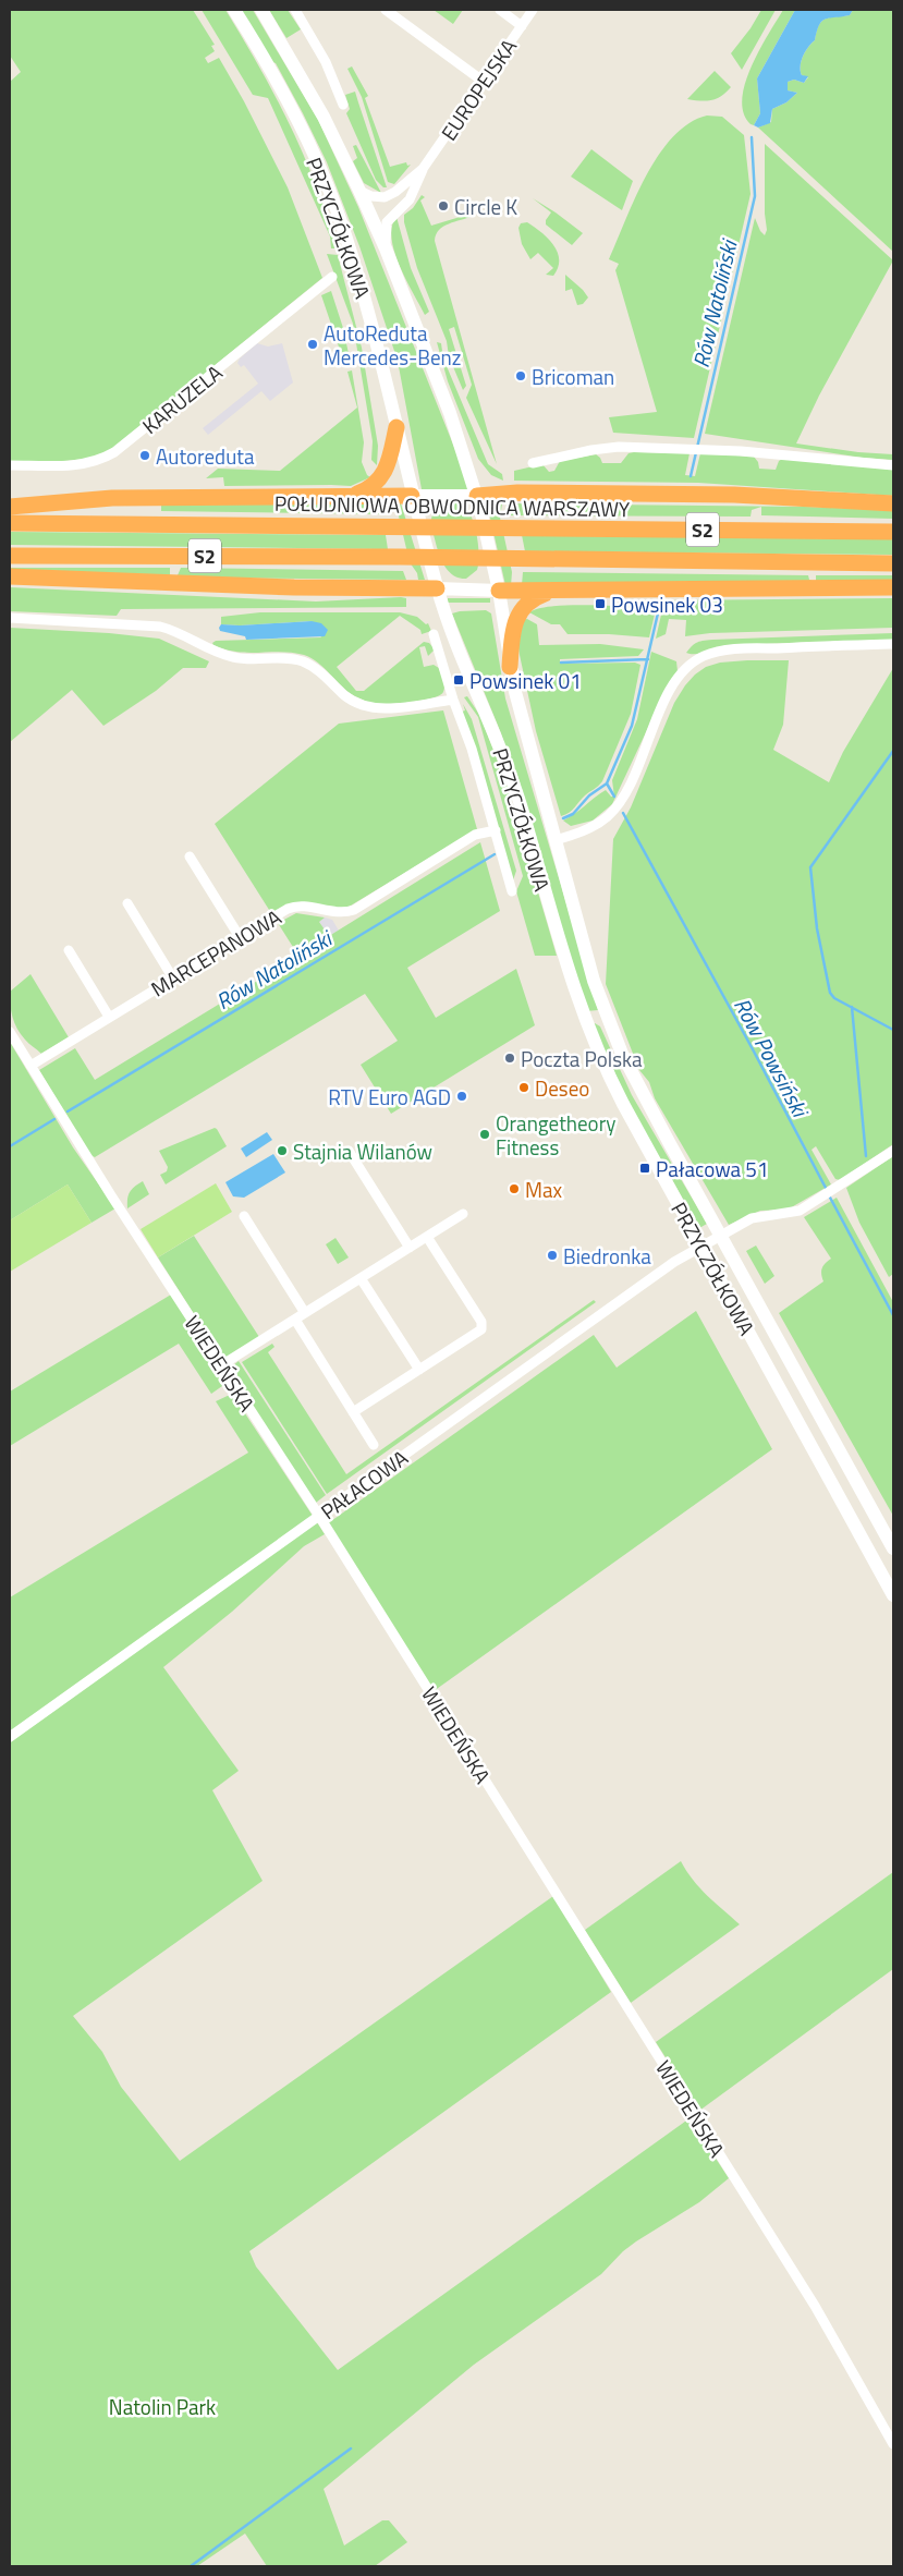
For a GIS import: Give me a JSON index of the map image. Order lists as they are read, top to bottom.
{
  "streets": {
    "highway": ["POŁUDNIOWA OBWODNICA WARSZAWY", "S2"],
    "main road": ["PRZYCZÓŁKOWA"],
    "street": [
      "EUROPEJSKA",
      "KARUZELA",
      "MARCEPANOWA",
      "WIEDEŃSKA",
      "PAŁACOWA"
    ]
  },
  "crossings": [
    ["EUROPEJSKA", "PRZYCZÓŁKOWA"],
    ["PRZYCZÓŁKOWA", "MARCEPANOWA"],
    ["PRZYCZÓŁKOWA", "PAŁACOWA"],
    ["MARCEPANOWA", "WIEDEŃSKA"],
    ["WIEDEŃSKA", "PAŁACOWA"]
  ],
  "water": ["Rów Natoliński", "Rów Powsiński"],
  "parks": ["Natolin Park"],
  "places": {
    "other": [
      "Circle K",
      "AutoReduta Mercedes-Benz",
      "Bricoman",
      "Autoreduta",
      "Poczta Polska",
      "Deseo",
      "RTV Euro AGD",
      "Orangetheory Fitness",
      "Stajnia Wilanów",
      "Max",
      "Biedronka"
    ],
    "transit": ["Powsinek 03", "Powsinek 01", "Pałacowa 51"]
  }
}
